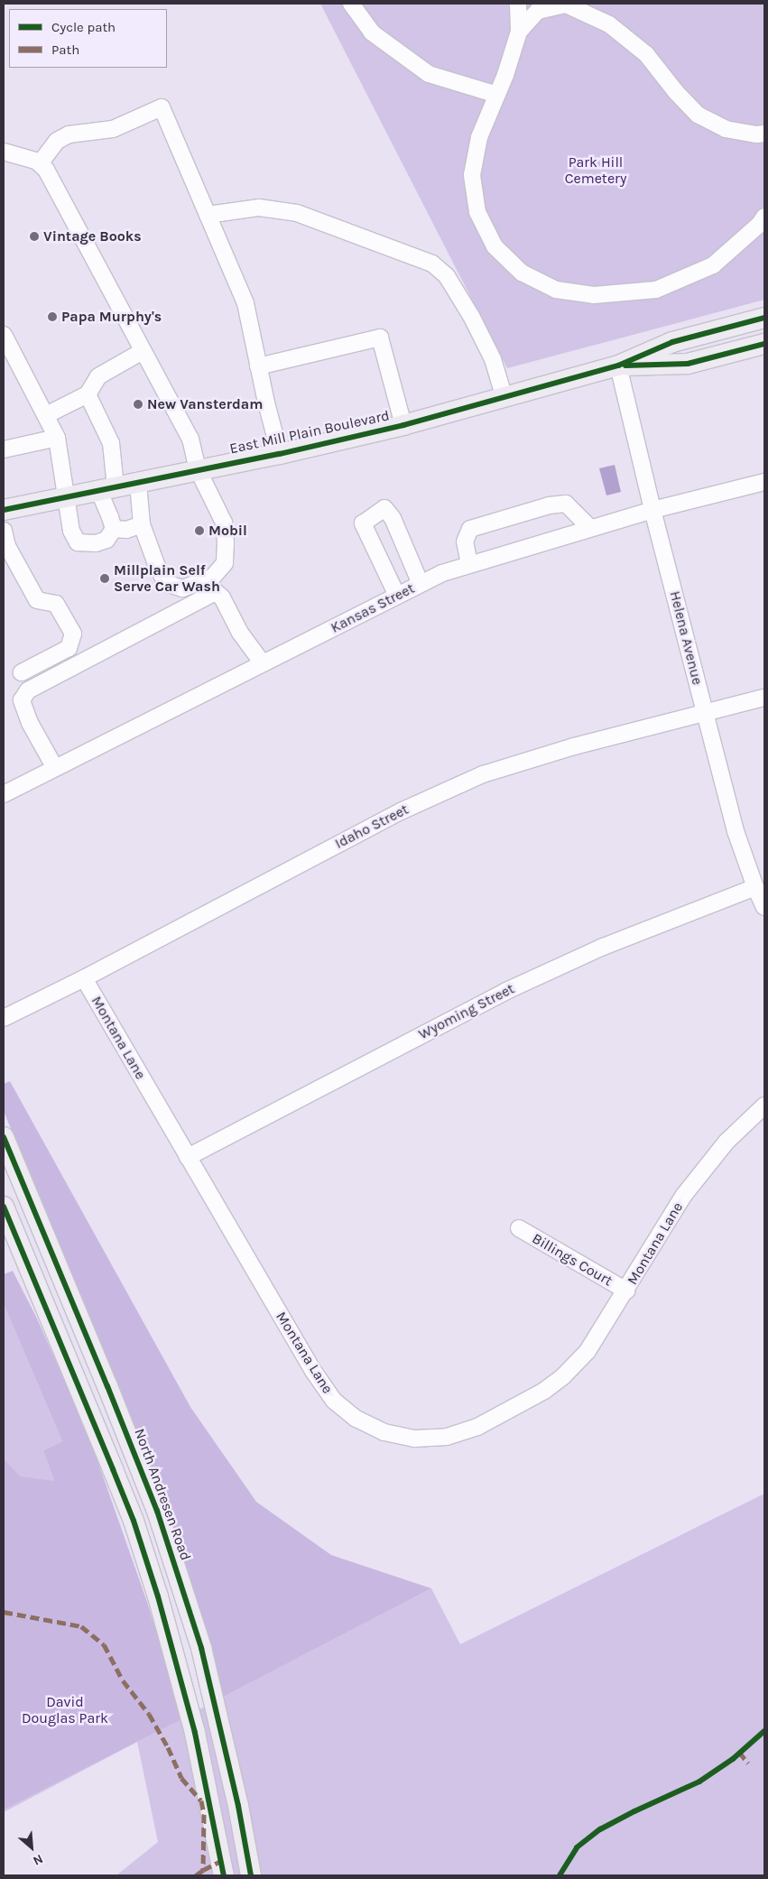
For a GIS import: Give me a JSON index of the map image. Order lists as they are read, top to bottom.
{
  "streets": {
    "main road": ["East Mill Plain Boulevard", "North Andresen Road"],
    "street": [
      "Kansas Street",
      "Helena Avenue",
      "Idaho Street",
      "Wyoming Street",
      "Montana Lane",
      "Billings Court"
    ]
  },
  "crossings": [
    ["East Mill Plain Boulevard", "Helena Avenue"],
    ["Kansas Street", "Helena Avenue"],
    ["Helena Avenue", "Idaho Street"],
    ["Helena Avenue", "Wyoming Street"],
    ["Idaho Street", "Montana Lane"],
    ["Wyoming Street", "Montana Lane"],
    ["Montana Lane", "Billings Court"]
  ],
  "parks": ["Park Hill Cemetery", "David Douglas Park"],
  "places": [
    "Vintage Books",
    "Papa Murphy's",
    "New Vansterdam",
    "Mobil",
    "Millplain Self Serve Car Wash"
  ],
  "legend": ["Cycle path", "Path"],
  "north": "bottom right"
}
